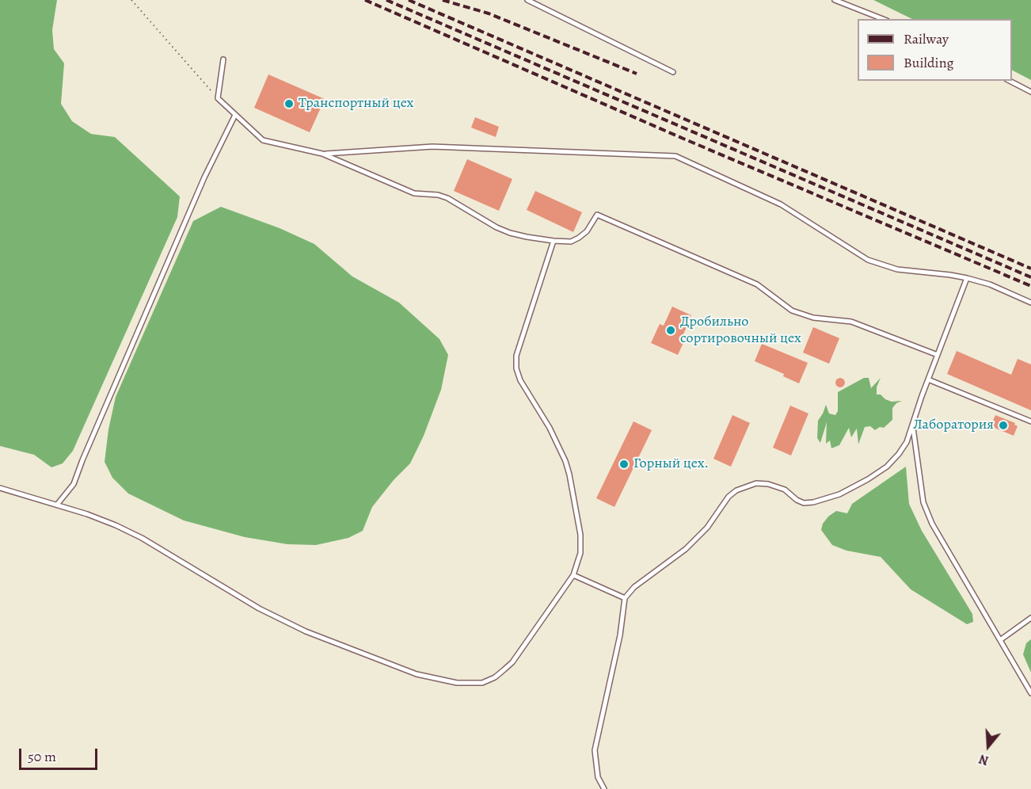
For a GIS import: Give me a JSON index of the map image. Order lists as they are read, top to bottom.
{
  "places": [
    "Транспортный цех",
    "Дробильно сортировочный цех",
    "Лаборатория",
    "Горный цех."
  ],
  "legend": ["Railway", "Building"],
  "scale_bar": "50 m",
  "north": "bottom"
}
